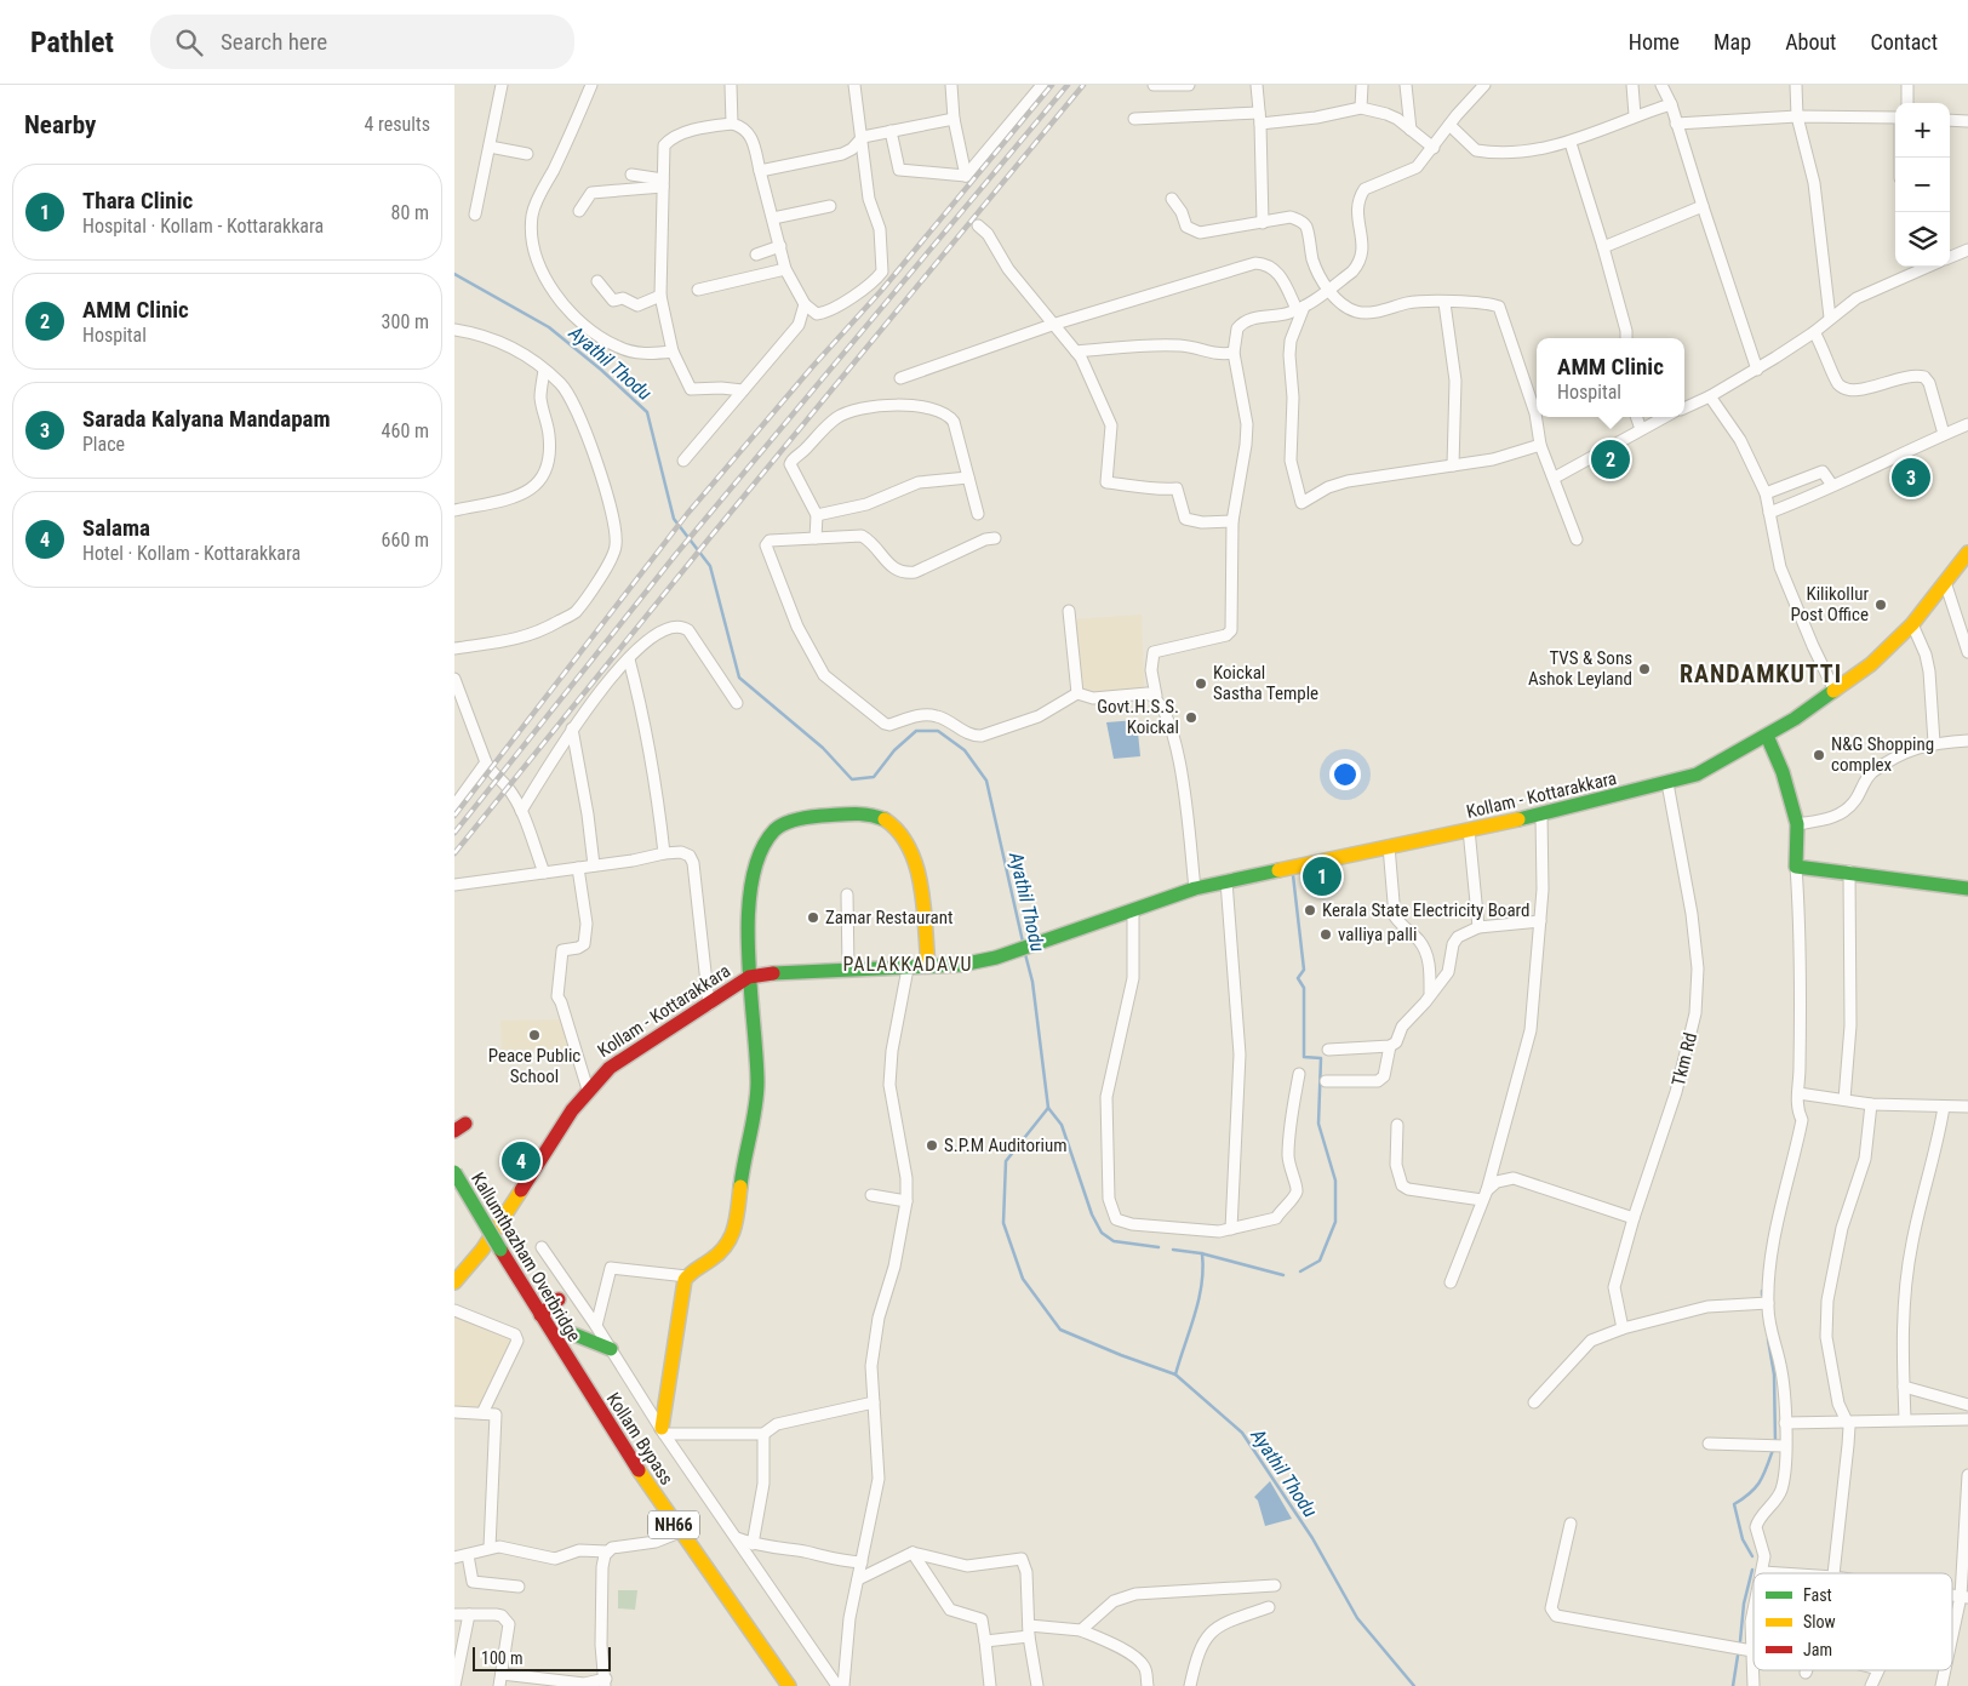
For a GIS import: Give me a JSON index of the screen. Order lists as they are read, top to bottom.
{
  "streets": {
    "main road": [
      "Kollam - Kottarakkara",
      "Kallumthazham Overbridge",
      "Kollam Bypass",
      "NH66"
    ],
    "street": ["Tkm Rd"]
  },
  "crossings": [
    ["Kollam - Kottarakkara", "Tkm Rd"],
    ["Kallumthazham Overbridge", "Kollam Bypass"]
  ],
  "districts": ["RANDAMKUTTI", "PALAKKADAVU"],
  "water": ["Ayathil Thodu"],
  "places": [
    "Kilikollur Post Office",
    "TVS & Sons Ashok Leyland",
    "Koickal Sastha Temple",
    "Govt.H.S.S. Koickal",
    "N&G Shopping complex",
    "Kerala State Electricity Board",
    "Zamar Restaurant",
    "valliya palli",
    "Peace Public School",
    "S.P.M Auditorium"
  ],
  "legend": ["Fast", "Slow", "Jam"],
  "scale_bar": "100 m",
  "page": {
    "header": "Pathlet",
    "search": "Search here",
    "nav": [
      "Home",
      "Map",
      "About",
      "Contact"
    ],
    "heading": ["Nearby", "4 results"],
    "map_buttons": ["+", "−"],
    "list": [
      {
        "mark": "1",
        "name": "Thara Clinic",
        "note": "Hospital · Kollam - Kottarakkara",
        "value": "80 m"
      },
      {
        "mark": "2",
        "name": "AMM Clinic",
        "note": "Hospital",
        "value": "300 m"
      },
      {
        "mark": "3",
        "name": "Sarada Kalyana Mandapam",
        "note": "Place",
        "value": "460 m"
      },
      {
        "mark": "4",
        "name": "Salama",
        "note": "Hotel · Kollam - Kottarakkara",
        "value": "660 m"
      }
    ],
    "popup": ["AMM Clinic", "Hospital"],
    "pins": [
      "2",
      "3",
      "1",
      "4"
    ],
    "scale": "100 m"
  }
}
